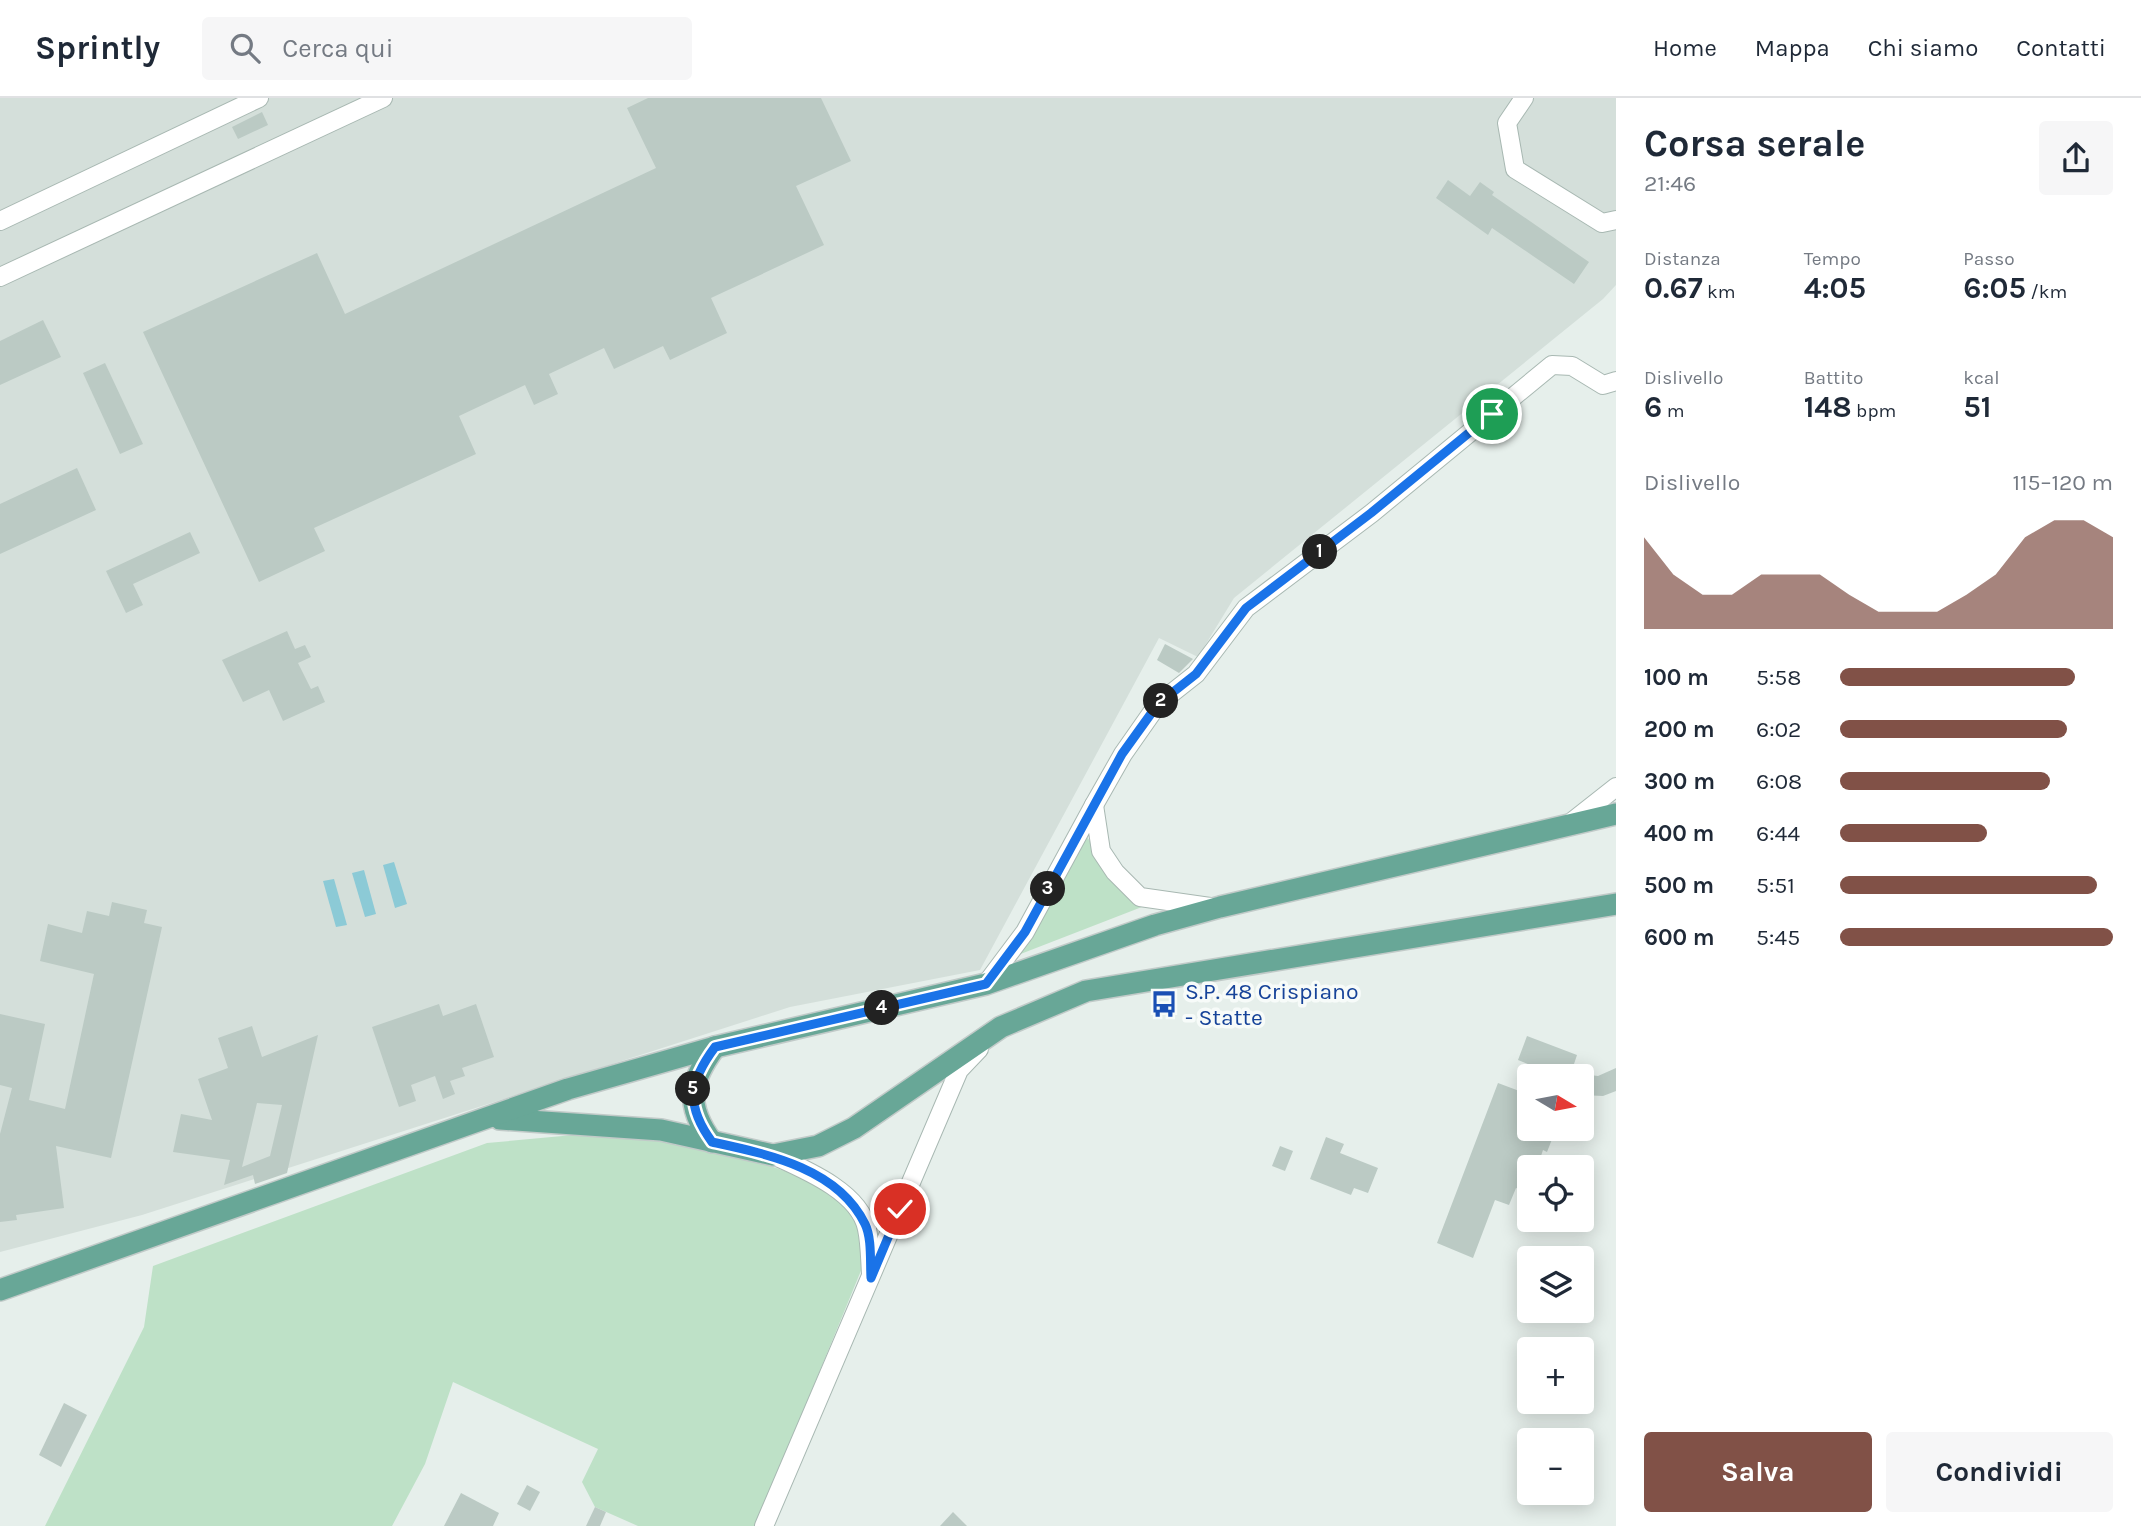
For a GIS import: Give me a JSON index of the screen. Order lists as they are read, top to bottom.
{
  "places": {
    "bus stop": ["S.P. 48 Crispiano - Statte"]
  },
  "north": "right",
  "page": {
    "header": "Sprintly",
    "search": "Cerca qui",
    "nav": [
      "Home",
      "Mappa",
      "Chi siamo",
      "Contatti"
    ],
    "heading": ["Corsa serale", "21:46"],
    "stats": [
      ["Distanza", "0.67 km"],
      ["Tempo", "4:05"],
      ["Passo", "6:05 /km"],
      ["Dislivello", "6 m"],
      ["Battito", "148 bpm"],
      ["kcal", "51"]
    ],
    "chart": ["Dislivello", "115–120 m"],
    "pins": [
      "1",
      "2",
      "3",
      "4",
      "5"
    ],
    "list": [
      {
        "name": "100 m",
        "note": "5:58"
      },
      {
        "name": "200 m",
        "note": "6:02"
      },
      {
        "name": "300 m",
        "note": "6:08"
      },
      {
        "name": "400 m",
        "note": "6:44"
      },
      {
        "name": "500 m",
        "note": "5:51"
      },
      {
        "name": "600 m",
        "note": "5:45"
      }
    ],
    "map_buttons": ["+", "−"],
    "buttons": ["Salva", "Condividi"]
  }
}
